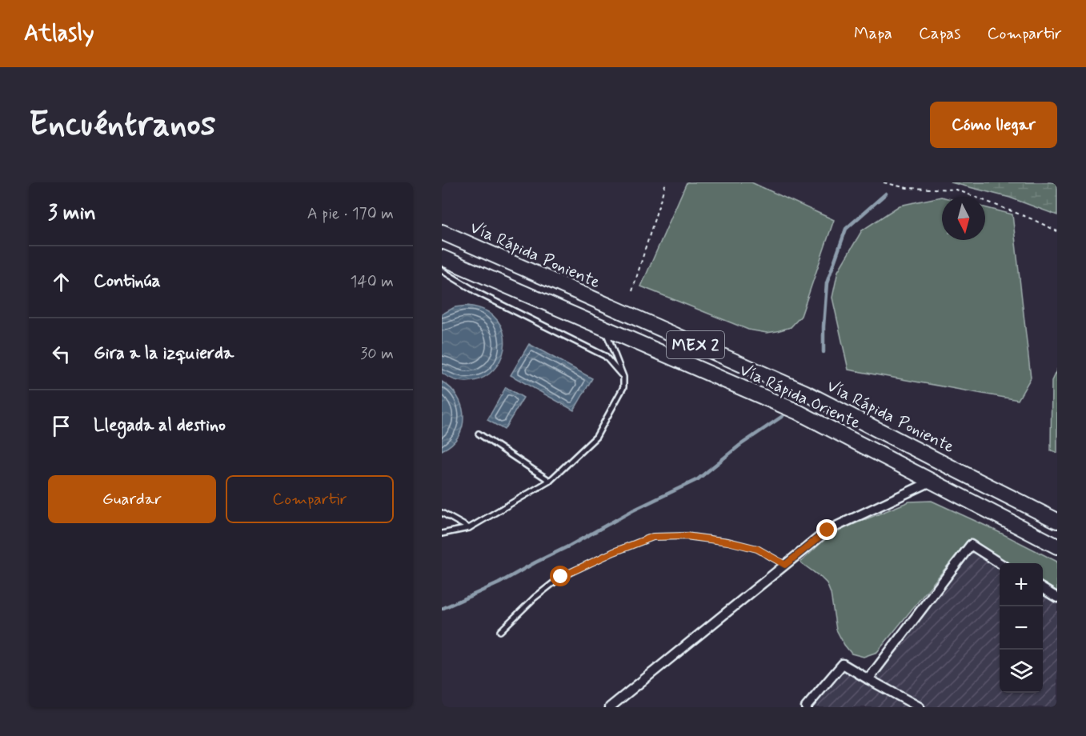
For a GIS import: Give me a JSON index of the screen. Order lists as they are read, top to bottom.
{
  "streets": {
    "highway": ["Vía Rápida Poniente", "MEX 2", "Vía Rápida Oriente"]
  },
  "north": "bottom",
  "page": {
    "header": "Atlasly",
    "nav": ["Mapa", "Capas", "Compartir"],
    "buttons": [
      "Cómo llegar",
      ["Guardar", "Compartir"]
    ],
    "title": "Encuéntranos",
    "heading": ["3 min", "A pie · 170 m"],
    "list": [
      ["Continúa", "140 m"],
      ["Gira a la izquierda", "30 m"],
      "Llegada al destino"
    ],
    "map_buttons": ["+", "−"]
  }
}
